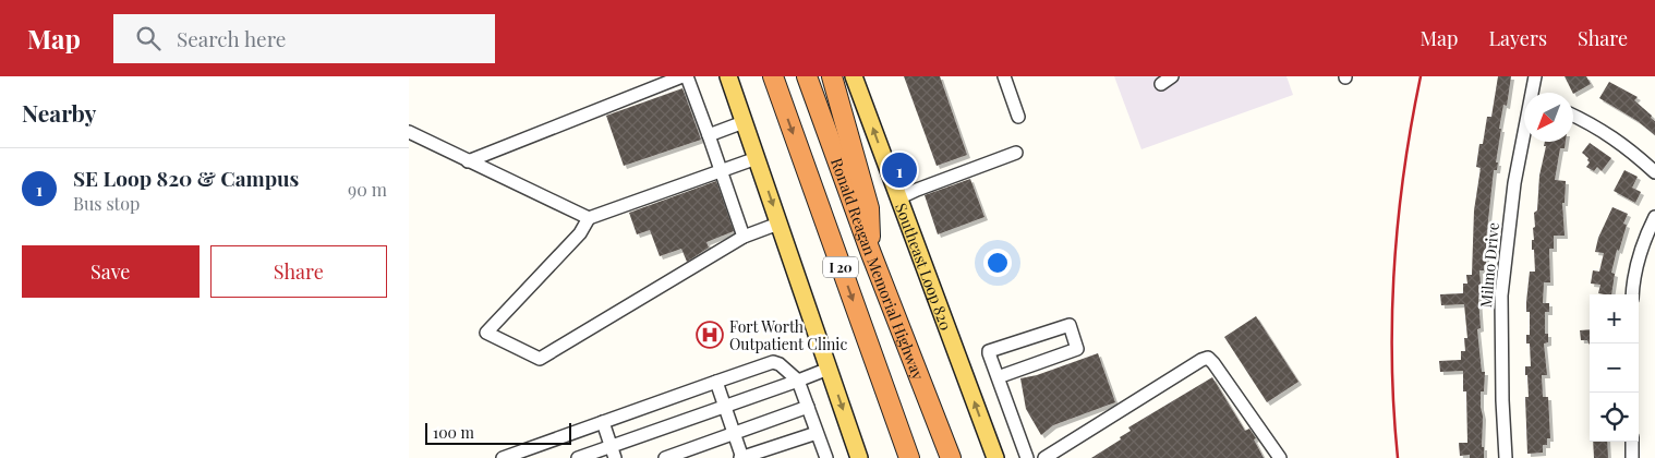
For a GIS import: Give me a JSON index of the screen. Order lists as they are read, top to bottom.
{
  "streets": {
    "highway": ["I 20", "Ronald Reagan Memorial Highway"],
    "main road": ["Southeast Loop 820"],
    "street": ["Milmo Drive"]
  },
  "places": {
    "hospital": ["Fort Worth Outpatient Clinic"]
  },
  "scale_bar": "100 m",
  "north": "bottom left",
  "page": {
    "header": "Map",
    "search": "Search here",
    "nav": ["Map", "Layers", "Share"],
    "heading": "Nearby",
    "list": [
      {
        "mark": "1",
        "name": "SE Loop 820 & Campus",
        "note": "Bus stop",
        "value": "90 m"
      }
    ],
    "pins": "1",
    "buttons": ["Save", "Share"],
    "map_buttons": ["+", "−"],
    "scale": "100 m"
  }
}
